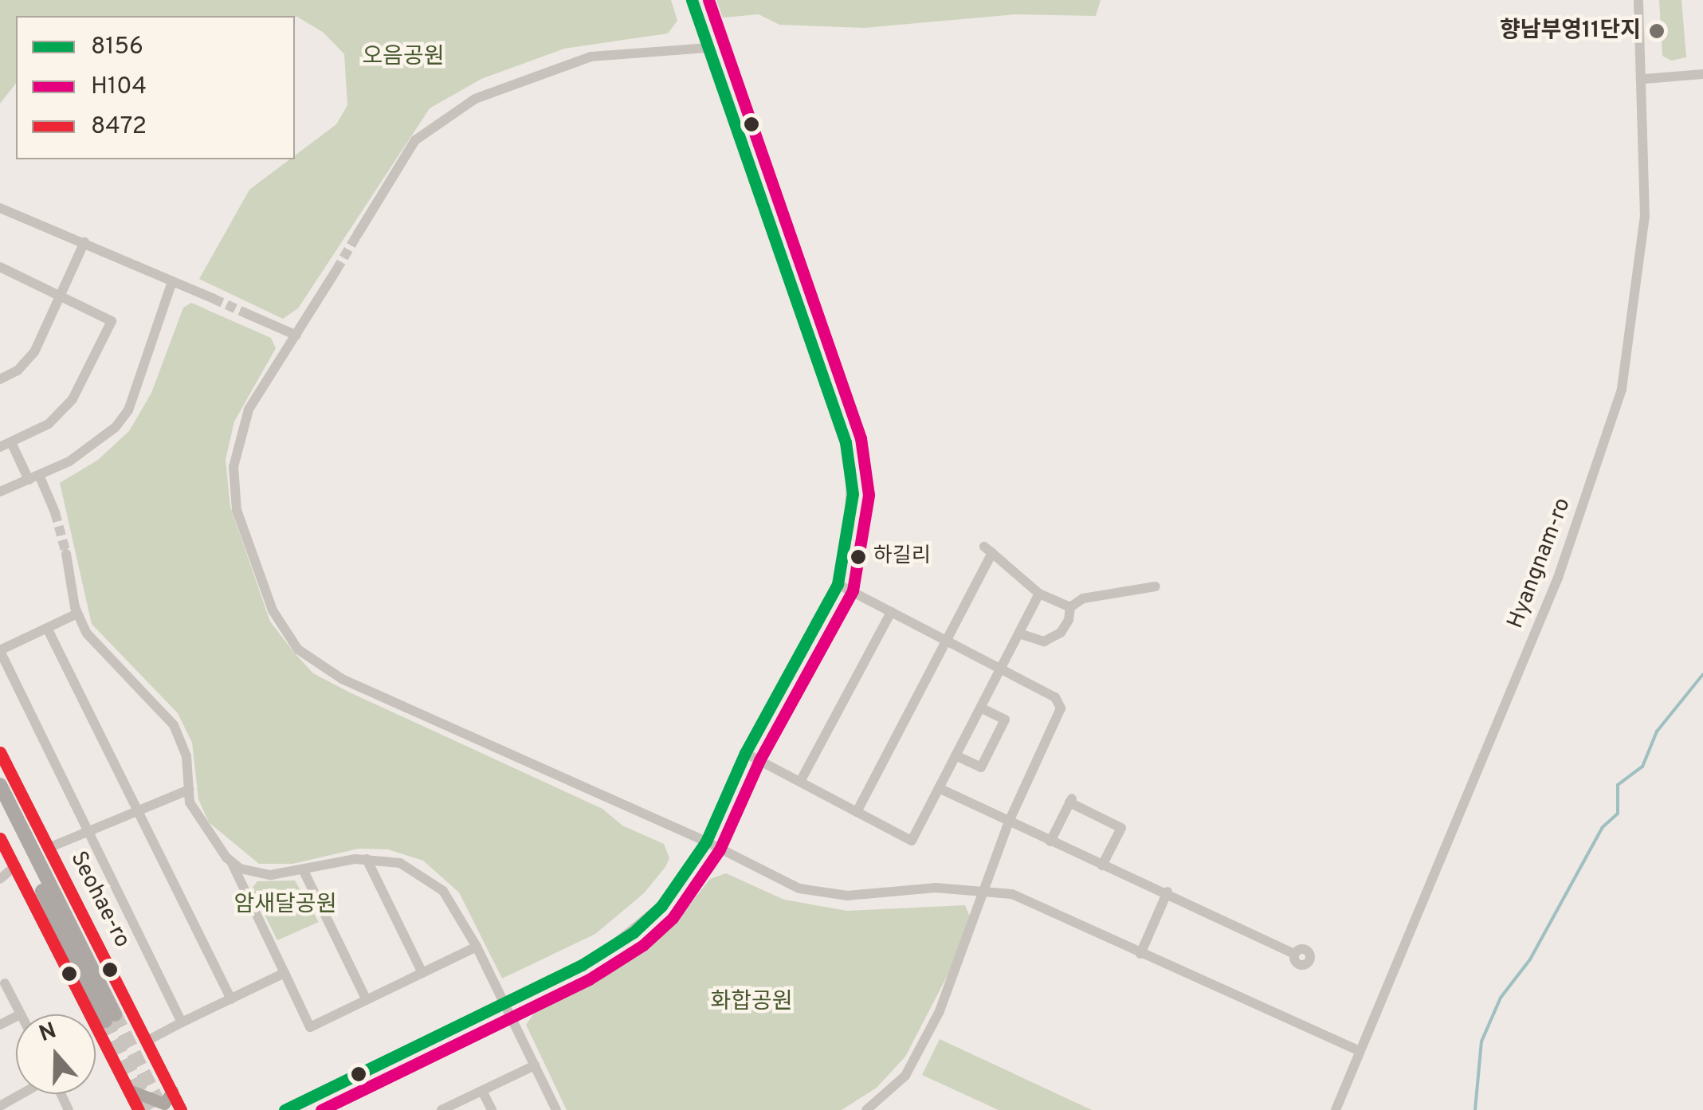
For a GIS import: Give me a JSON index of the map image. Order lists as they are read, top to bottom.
{
  "streets": {
    "highway": ["Seohae-ro"],
    "street": ["Hyangnam-ro"]
  },
  "parks": ["오음공원", "암새달공원", "화합공원"],
  "places": ["향남부영11단지", "하길리"],
  "lines": ["transit line 8156", "transit line H104", "transit line 8472"],
  "legend": ["8156", "H104", "8472"],
  "north": "top"
}
